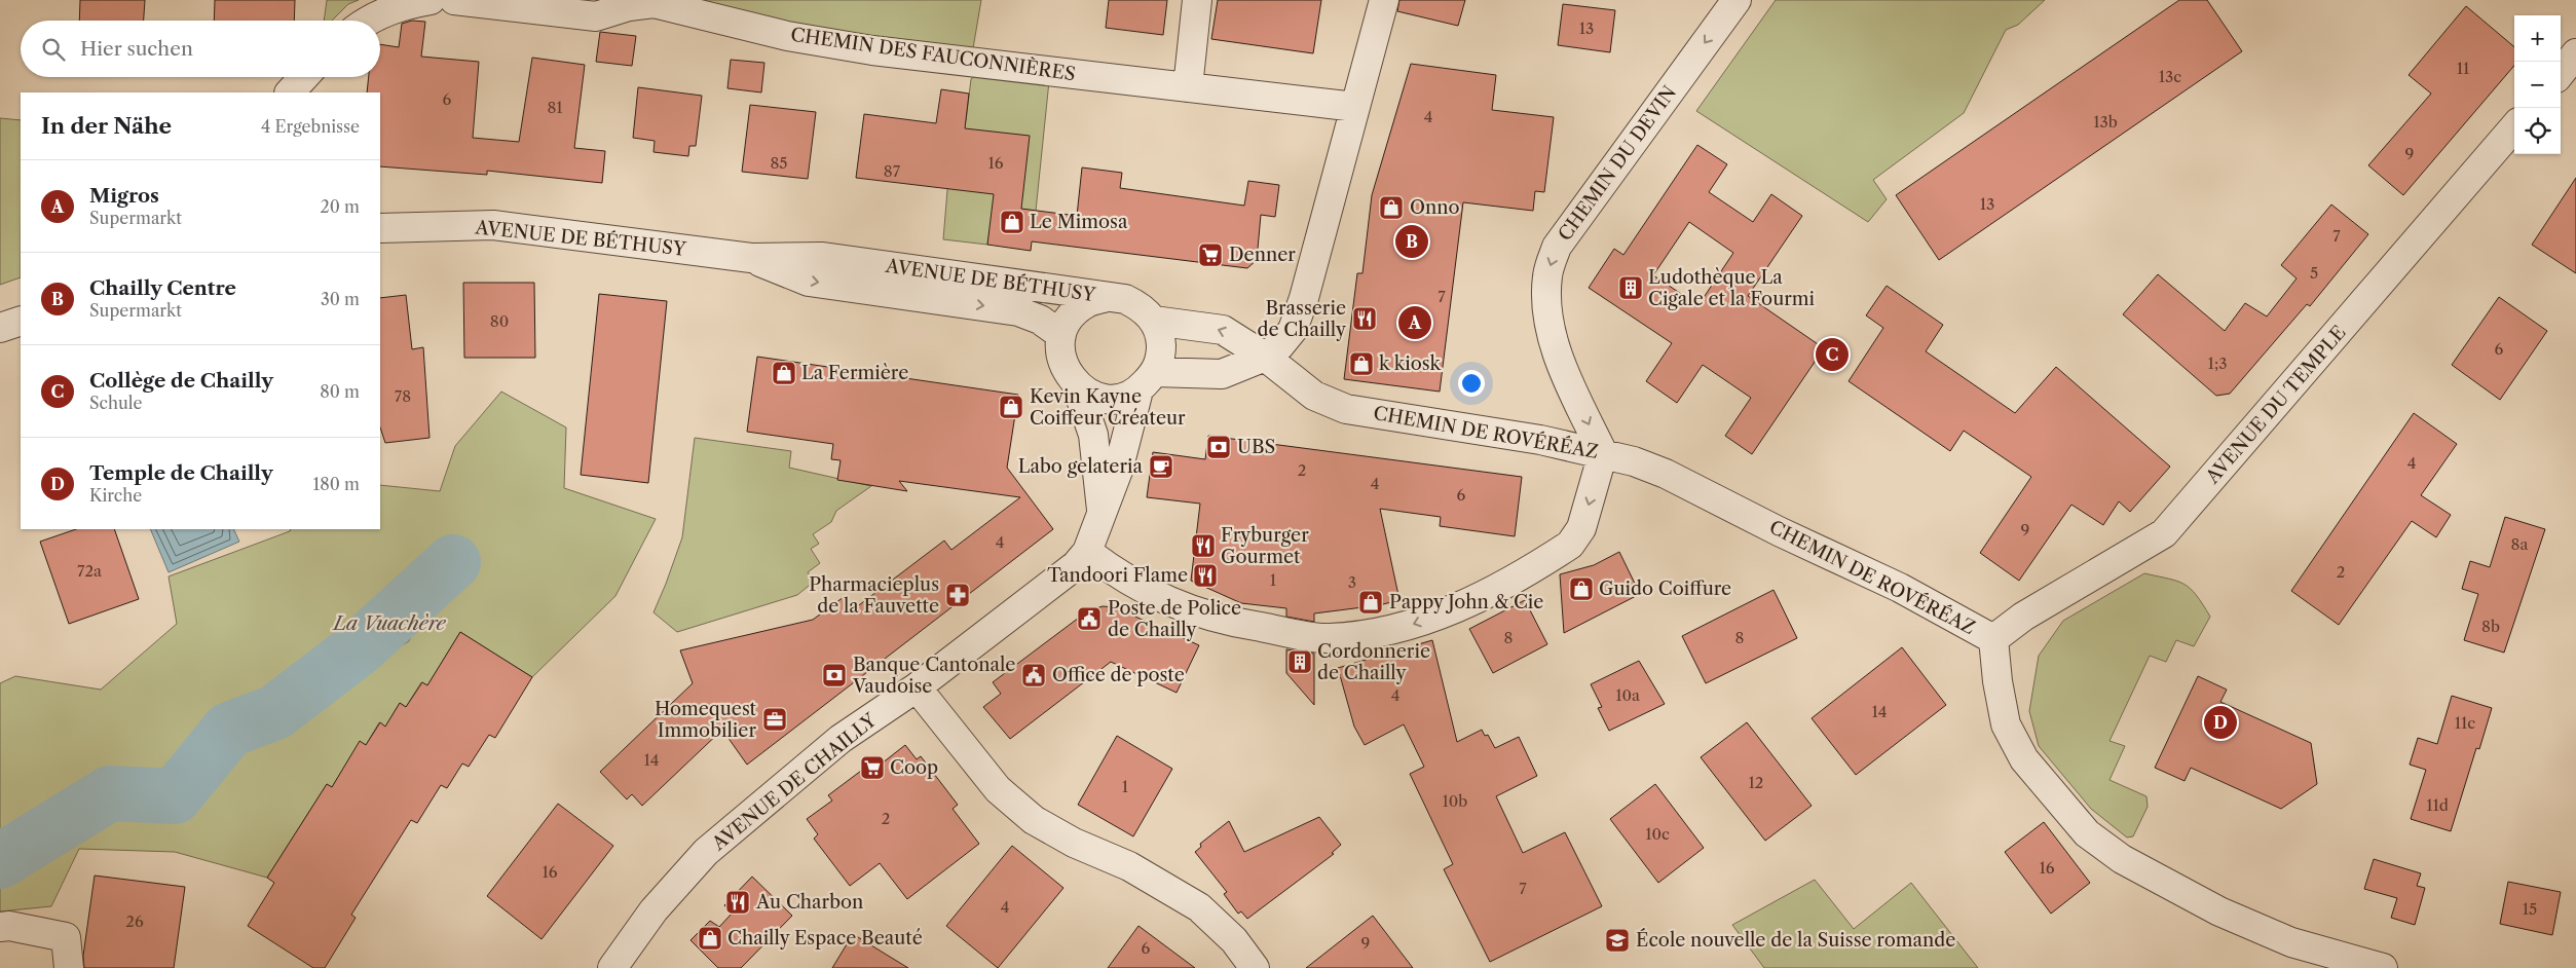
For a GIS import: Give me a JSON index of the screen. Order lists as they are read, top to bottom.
{
  "streets": {
    "street": [
      "CHEMIN DES FAUCONNIÈRES",
      "CHEMIN DU DEVIN",
      "AVENUE DE BÉTHUSY",
      "AVENUE DU TEMPLE",
      "CHEMIN DE ROVÉRÉAZ",
      "AVENUE DE CHAILLY"
    ]
  },
  "crossings": [
    ["CHEMIN DU DEVIN", "CHEMIN DE ROVÉRÉAZ"],
    ["AVENUE DE BÉTHUSY", "CHEMIN DE ROVÉRÉAZ"],
    ["AVENUE DE BÉTHUSY", "AVENUE DE CHAILLY"],
    ["AVENUE DU TEMPLE", "CHEMIN DE ROVÉRÉAZ"],
    ["CHEMIN DE ROVÉRÉAZ", "AVENUE DE CHAILLY"]
  ],
  "water": ["La Vuachère"],
  "places": {
    "shop": [
      "Onno",
      "Le Mimosa",
      "k kiosk",
      "La Fermière",
      "Kevin Kayne Coiffeur Créateur",
      "Guido Coiffure",
      "Pappy John & Cie",
      "Chailly Espace Beauté"
    ],
    "supermarket": ["Denner", "Coop"],
    "building": ["Ludothèque La Cigale et la Fourmi", "Cordonnerie de Chailly"],
    "restaurant": [
      "Brasserie de Chailly",
      "Fryburger Gourmet",
      "Tandoori Flame",
      "Au Charbon"
    ],
    "bank": ["UBS", "Banque Cantonale Vaudoise"],
    "cafe": ["Labo gelateria"],
    "pharmacy": ["Pharmacieplus de la Fauvette"],
    "public building": ["Poste de Police de Chailly", "Office de poste"],
    "office": ["Homequest Immobilier"],
    "school or university": ["École nouvelle de la Suisse romande"]
  },
  "house_numbers": [
    "13",
    "11",
    "13c",
    "6",
    "81",
    "4",
    "13b",
    "9",
    "85",
    "16",
    "87",
    "13",
    "7",
    "5",
    "7",
    "80",
    "6",
    "1;3",
    "78",
    "4",
    "2",
    "4",
    "6",
    "9",
    "4",
    "8a",
    "72a",
    "2",
    "1",
    "3",
    "8b",
    "8",
    "8",
    "4",
    "10a",
    "14",
    "11c",
    "14",
    "12",
    "1",
    "10b",
    "11d",
    "2",
    "10c",
    "16",
    "16",
    "7",
    "4",
    "15",
    "26",
    "9",
    "6"
  ],
  "page": {
    "map_buttons": ["+", "−"],
    "search": "Hier suchen",
    "heading": ["In der Nähe", "4 Ergebnisse"],
    "list": [
      {
        "mark": "A",
        "name": "Migros",
        "note": "Supermarkt",
        "value": "20 m"
      },
      {
        "mark": "B",
        "name": "Chailly Centre",
        "note": "Supermarkt",
        "value": "30 m"
      },
      {
        "mark": "C",
        "name": "Collège de Chailly",
        "note": "Schule",
        "value": "80 m"
      },
      {
        "mark": "D",
        "name": "Temple de Chailly",
        "note": "Kirche",
        "value": "180 m"
      }
    ],
    "pins": [
      "B",
      "A",
      "C",
      "D"
    ]
  }
}
